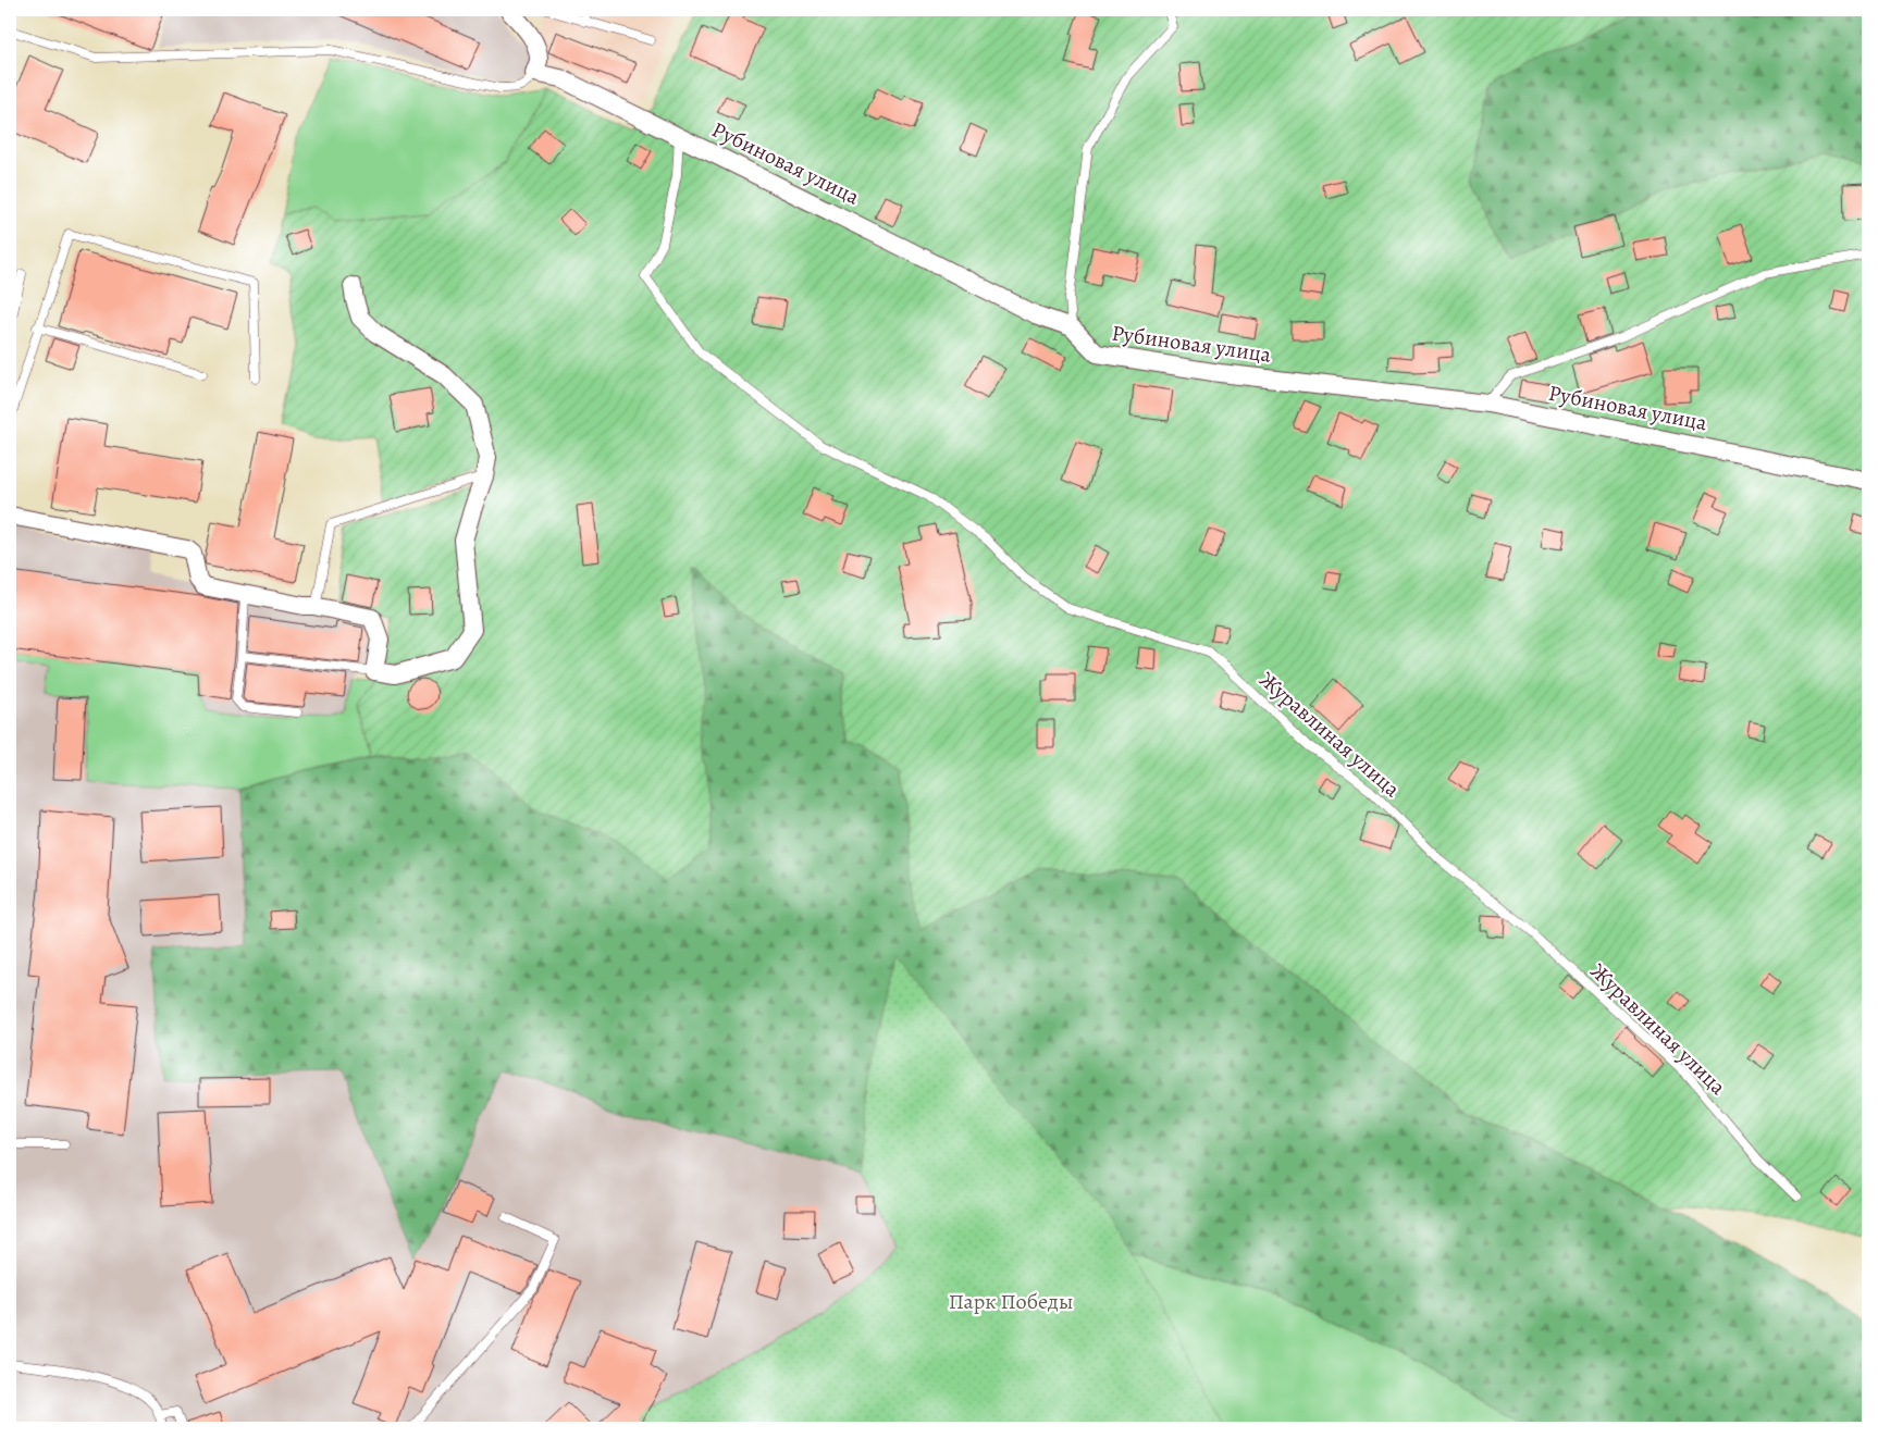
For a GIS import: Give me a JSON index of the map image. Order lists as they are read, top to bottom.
{
  "streets": {
    "street": ["Рубиновая улица"],
    "lane": ["Журавлиная улица"]
  },
  "crossings": [
    ["Рубиновая улица", "Журавлиная улица"]
  ],
  "parks": ["Парк Победы"]
}
